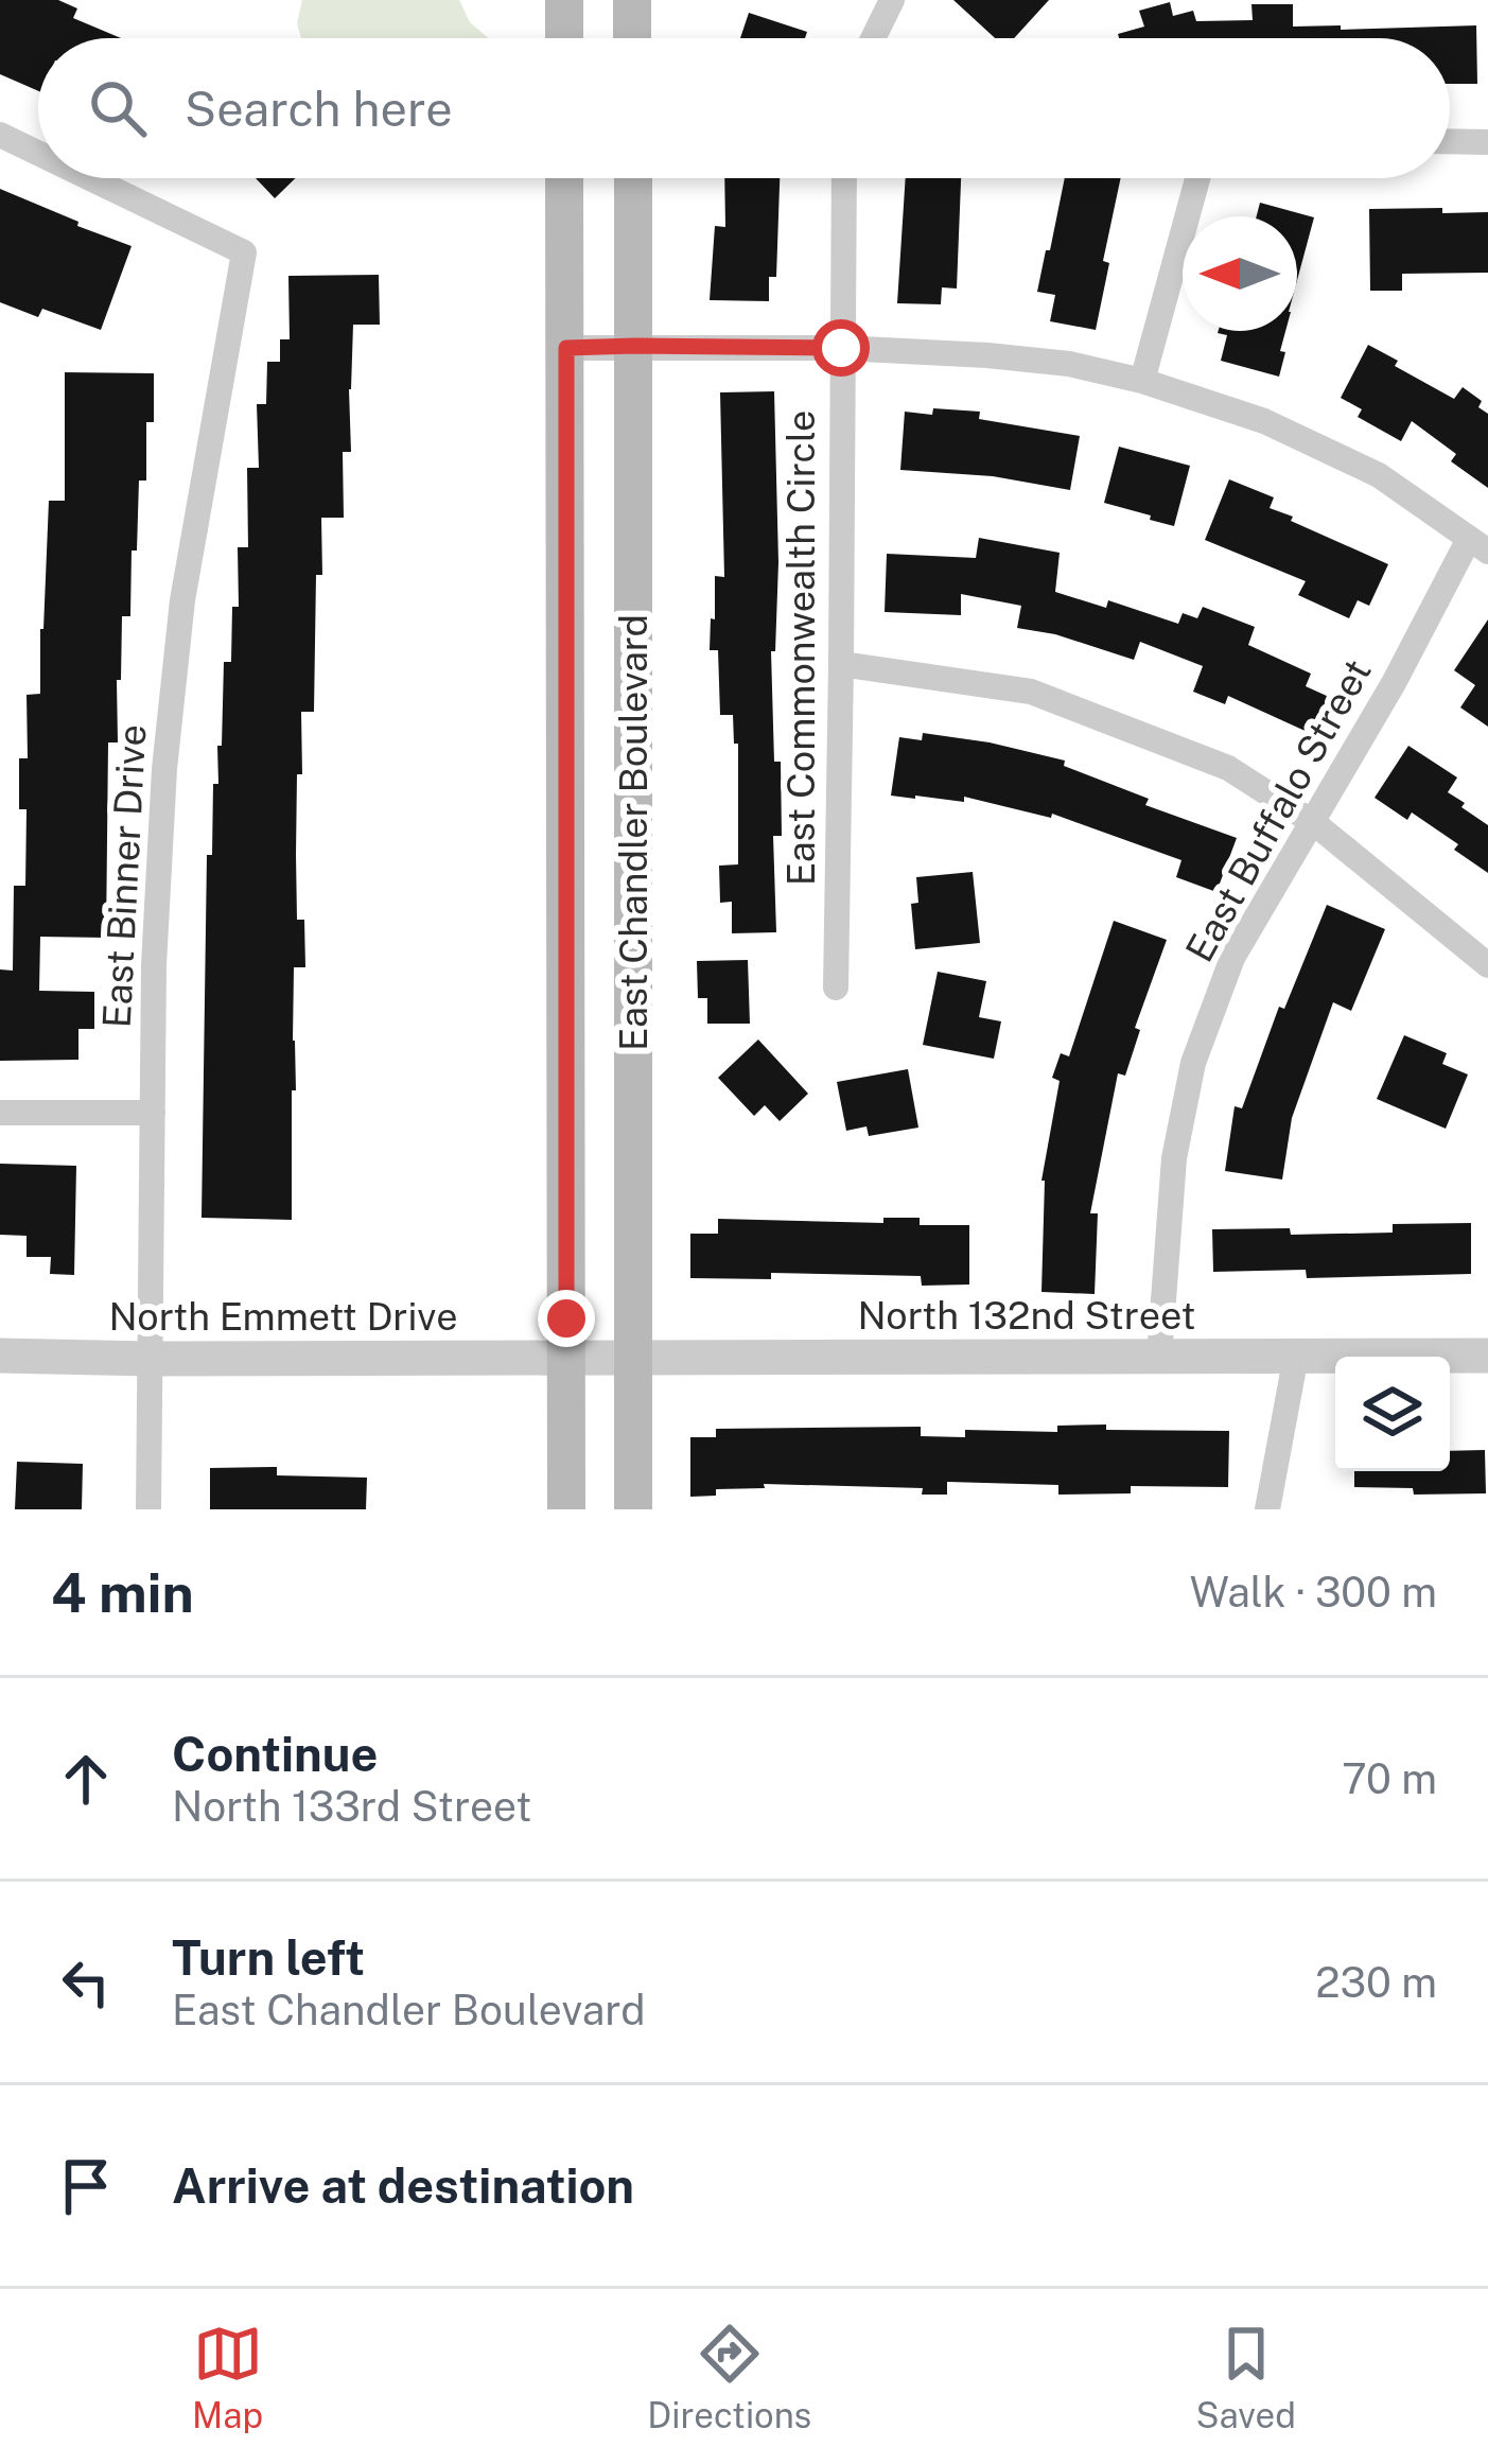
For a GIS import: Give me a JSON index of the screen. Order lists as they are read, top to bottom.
{
  "streets": {
    "main road": ["East Chandler Boulevard"],
    "street": [
      "East Commonwealth Circle",
      "East Buffalo Street",
      "East Binner Drive",
      "North 132nd Street",
      "North Emmett Drive"
    ]
  },
  "crossings": [
    ["East Buffalo Street", "North 132nd Street"],
    ["East Chandler Boulevard", "North 132nd Street"],
    ["East Chandler Boulevard", "North Emmett Drive"],
    ["East Binner Drive", "North Emmett Drive"],
    ["North 132nd Street", "North Emmett Drive"]
  ],
  "north": "left",
  "page": {
    "search": "Search here",
    "heading": ["4 min", "Walk · 300 m"],
    "list": [
      ["Continue", "North 133rd Street", "70 m"],
      ["Turn left", "East Chandler Boulevard", "230 m"],
      "Arrive at destination"
    ],
    "nav": ["Map", "Directions", "Saved"]
  }
}
